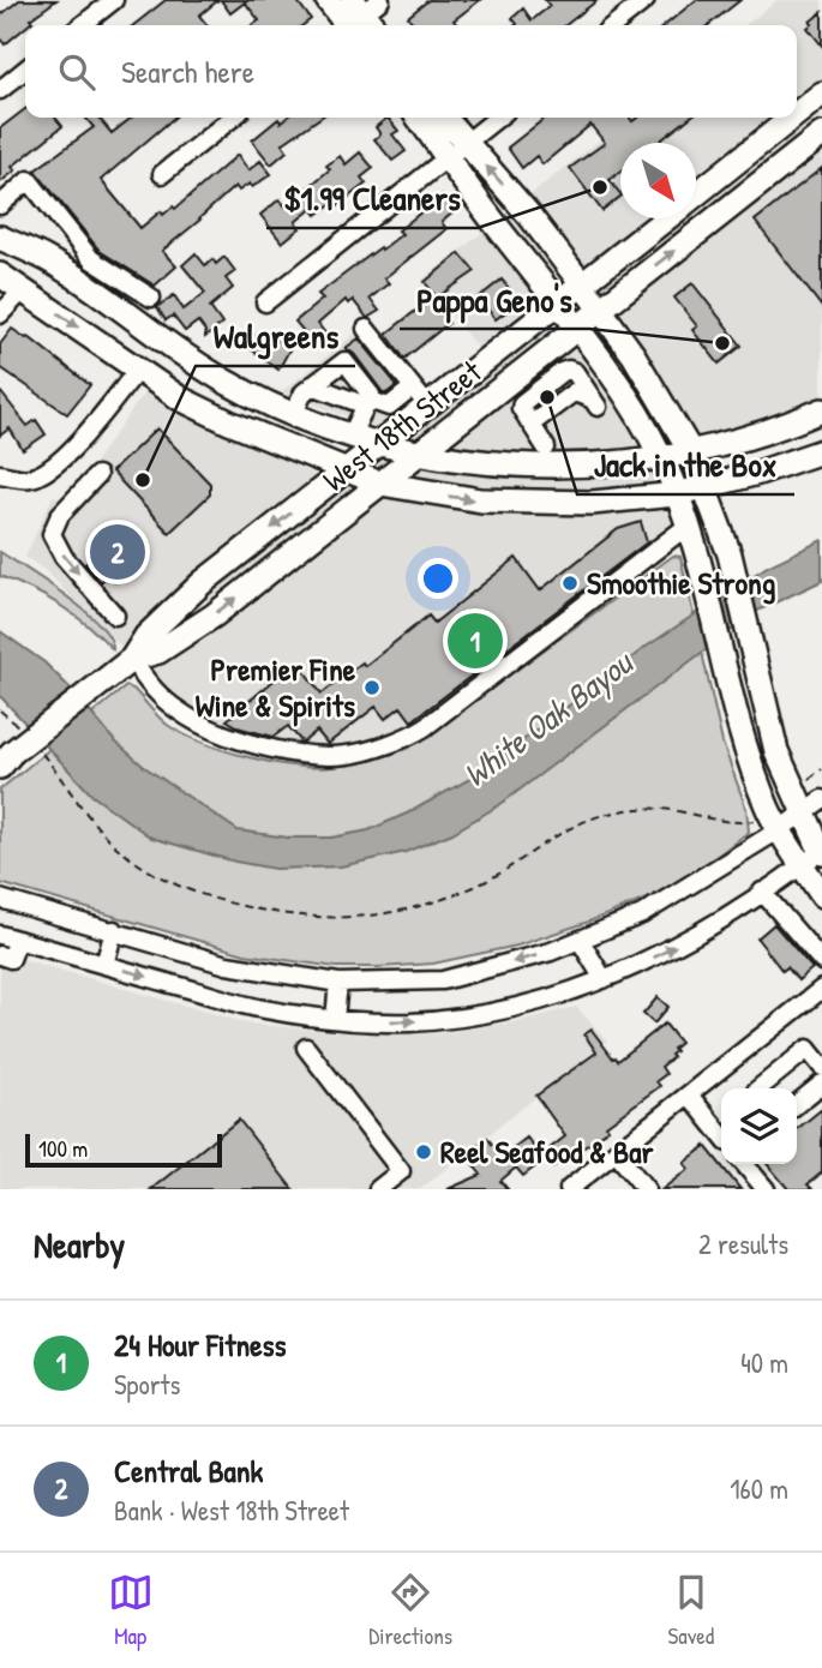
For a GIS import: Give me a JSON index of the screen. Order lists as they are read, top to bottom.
{
  "streets": {
    "main road": ["West 18th Street"]
  },
  "water": ["White Oak Bayou"],
  "places": [
    "$1.99 Cleaners",
    "Pappa Geno's",
    "Jack in the Box",
    "Walgreens",
    "Smoothie Strong",
    "Premier Fine Wine & Spirits",
    "Reel Seafood & Bar"
  ],
  "scale_bar": "100 m",
  "north": "bottom right",
  "page": {
    "search": "Search here",
    "pins": ["2", "1"],
    "scale": "100 m",
    "heading": ["Nearby", "2 results"],
    "list": [
      {
        "mark": "1",
        "name": "24 Hour Fitness",
        "note": "Sports",
        "value": "40 m"
      },
      {
        "mark": "2",
        "name": "Central Bank",
        "note": "Bank · West 18th Street",
        "value": "160 m"
      }
    ],
    "nav": ["Map", "Directions", "Saved"]
  }
}
